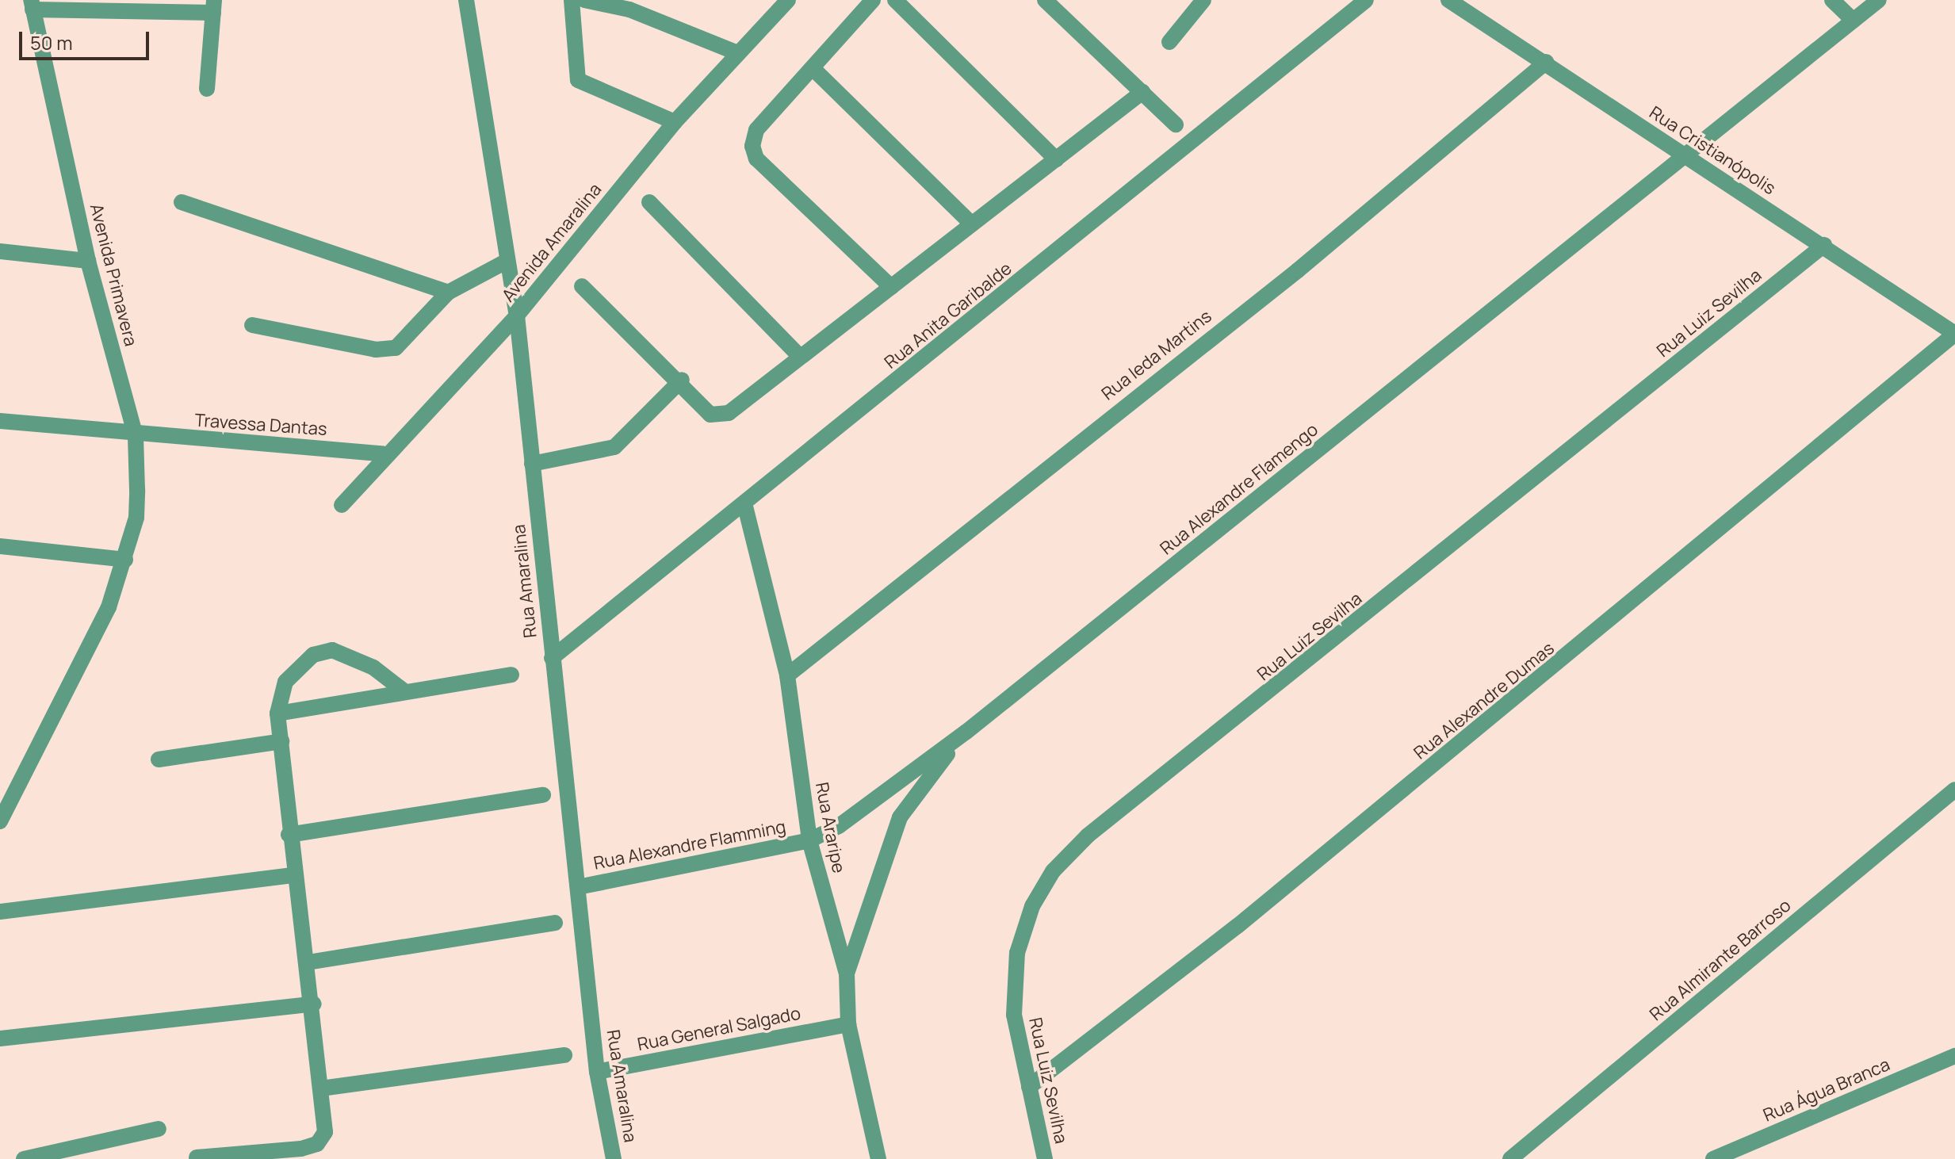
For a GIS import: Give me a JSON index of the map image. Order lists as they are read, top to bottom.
{
  "streets": {
    "street": [
      "Rua Cristianópolis",
      "Avenida Amaralina",
      "Avenida Primavera",
      "Rua Luiz Sevilha",
      "Rua Anita Garibalde",
      "Rua Ieda Martins",
      "Travessa Dantas",
      "Rua Alexandre Flamengo",
      "Rua Amaralina",
      "Rua Alexandre Dumas",
      "Rua Araripe",
      "Rua Alexandre Flamming",
      "Rua Almirante Barroso",
      "Rua General Salgado",
      "Rua Água Branca"
    ]
  },
  "crossings": [
    ["Rua Cristianópolis", "Rua Luiz Sevilha"],
    ["Rua Cristianópolis", "Rua Ieda Martins"],
    ["Rua Cristianópolis", "Rua Alexandre Flamengo"],
    ["Rua Cristianópolis", "Rua Alexandre Dumas"],
    ["Avenida Amaralina", "Travessa Dantas"],
    ["Avenida Amaralina", "Rua Amaralina"],
    ["Avenida Primavera", "Travessa Dantas"],
    ["Rua Luiz Sevilha", "Rua Alexandre Dumas"],
    ["Rua Anita Garibalde", "Rua Amaralina"],
    ["Rua Anita Garibalde", "Rua Araripe"],
    ["Rua Ieda Martins", "Rua Araripe"],
    ["Rua Alexandre Flamengo", "Rua Araripe"],
    ["Rua Alexandre Flamengo", "Rua Alexandre Flamming"],
    ["Rua Amaralina", "Rua Alexandre Flamming"],
    ["Rua Amaralina", "Rua General Salgado"],
    ["Rua Araripe", "Rua Alexandre Flamming"],
    ["Rua Araripe", "Rua General Salgado"]
  ],
  "scale_bar": "50 m"
}
